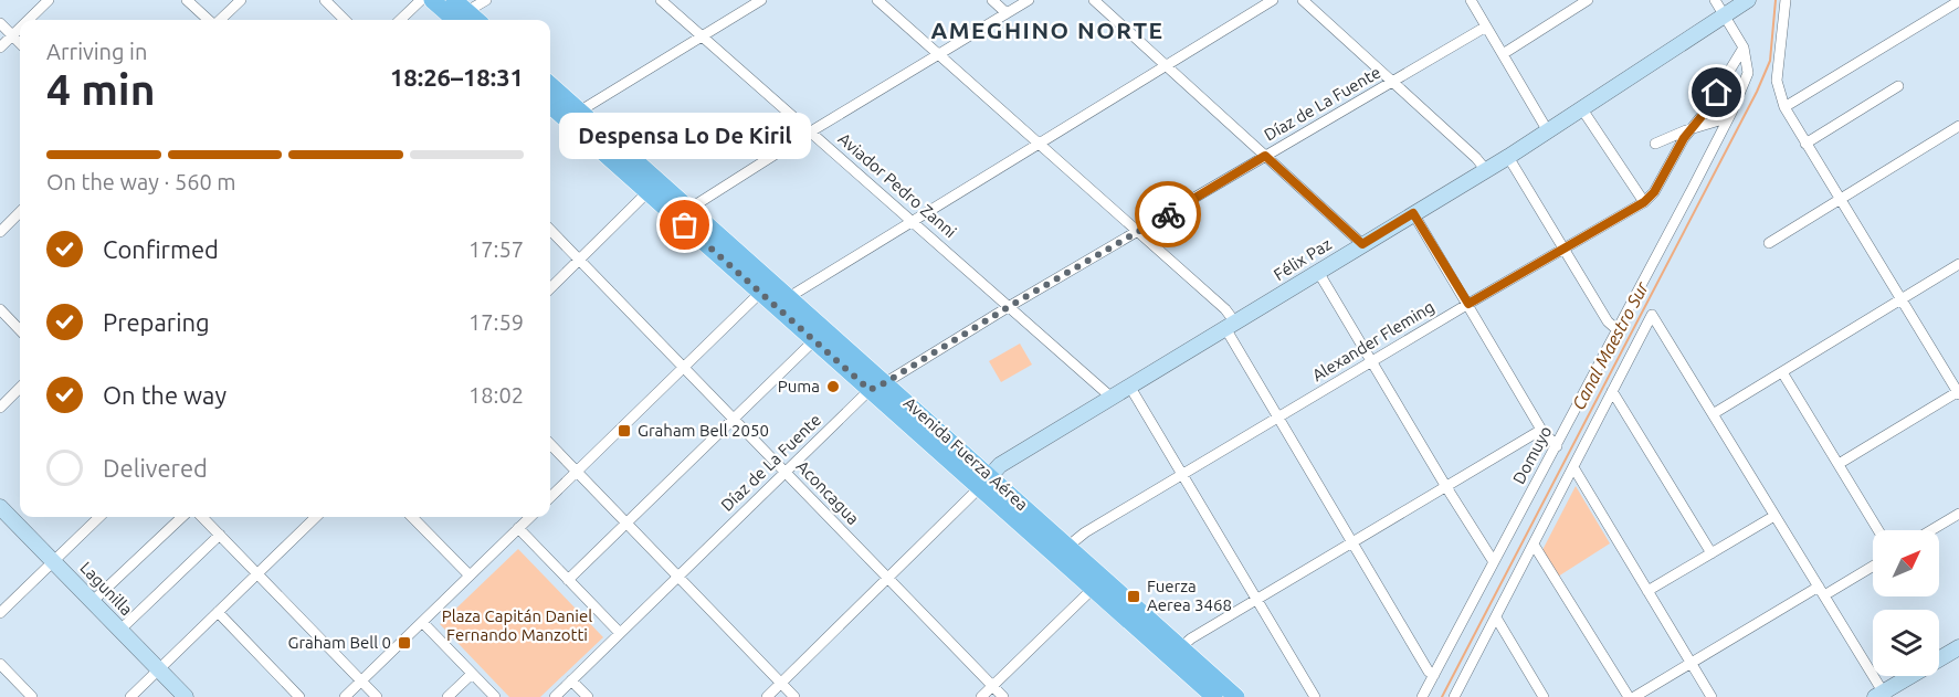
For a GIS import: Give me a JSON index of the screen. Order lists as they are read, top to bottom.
{
  "streets": {
    "main road": ["Félix Paz", "Avenida Fuerza Aérea", "Lagunilla"],
    "street": [
      "Díaz de La Fuente",
      "Aviador Pedro Zanni",
      "Alexander Fleming",
      "Domuyo",
      "Aconcagua"
    ]
  },
  "crossings": [
    ["Díaz de La Fuente", "Aviador Pedro Zanni"],
    ["Díaz de La Fuente", "Avenida Fuerza Aérea"],
    ["Díaz de La Fuente", "Aconcagua"],
    ["Aviador Pedro Zanni", "Félix Paz"],
    ["Félix Paz", "Avenida Fuerza Aérea"],
    ["Alexander Fleming", "Avenida Fuerza Aérea"],
    ["Alexander Fleming", "Domuyo"]
  ],
  "districts": ["AMEGHINO NORTE"],
  "water": ["Canal Maestro Sur"],
  "parks": ["Plaza Capitán Daniel Fernando Manzotti"],
  "places": {
    "other": ["Despensa Lo De Kiril", "Puma"],
    "transit": ["Graham Bell 2050", "Fuerza Aerea 3468", "Graham Bell 0"]
  },
  "north": "top right",
  "page": {
    "heading": ["4 min", "Arriving in", "18:26–18:31"],
    "bubble": "Despensa Lo De Kiril",
    "bar": "On the way · 560 m",
    "list": [
      ["Confirmed", "17:57"],
      ["Preparing", "17:59"],
      ["On the way", "18:02"],
      "Delivered"
    ]
  }
}
